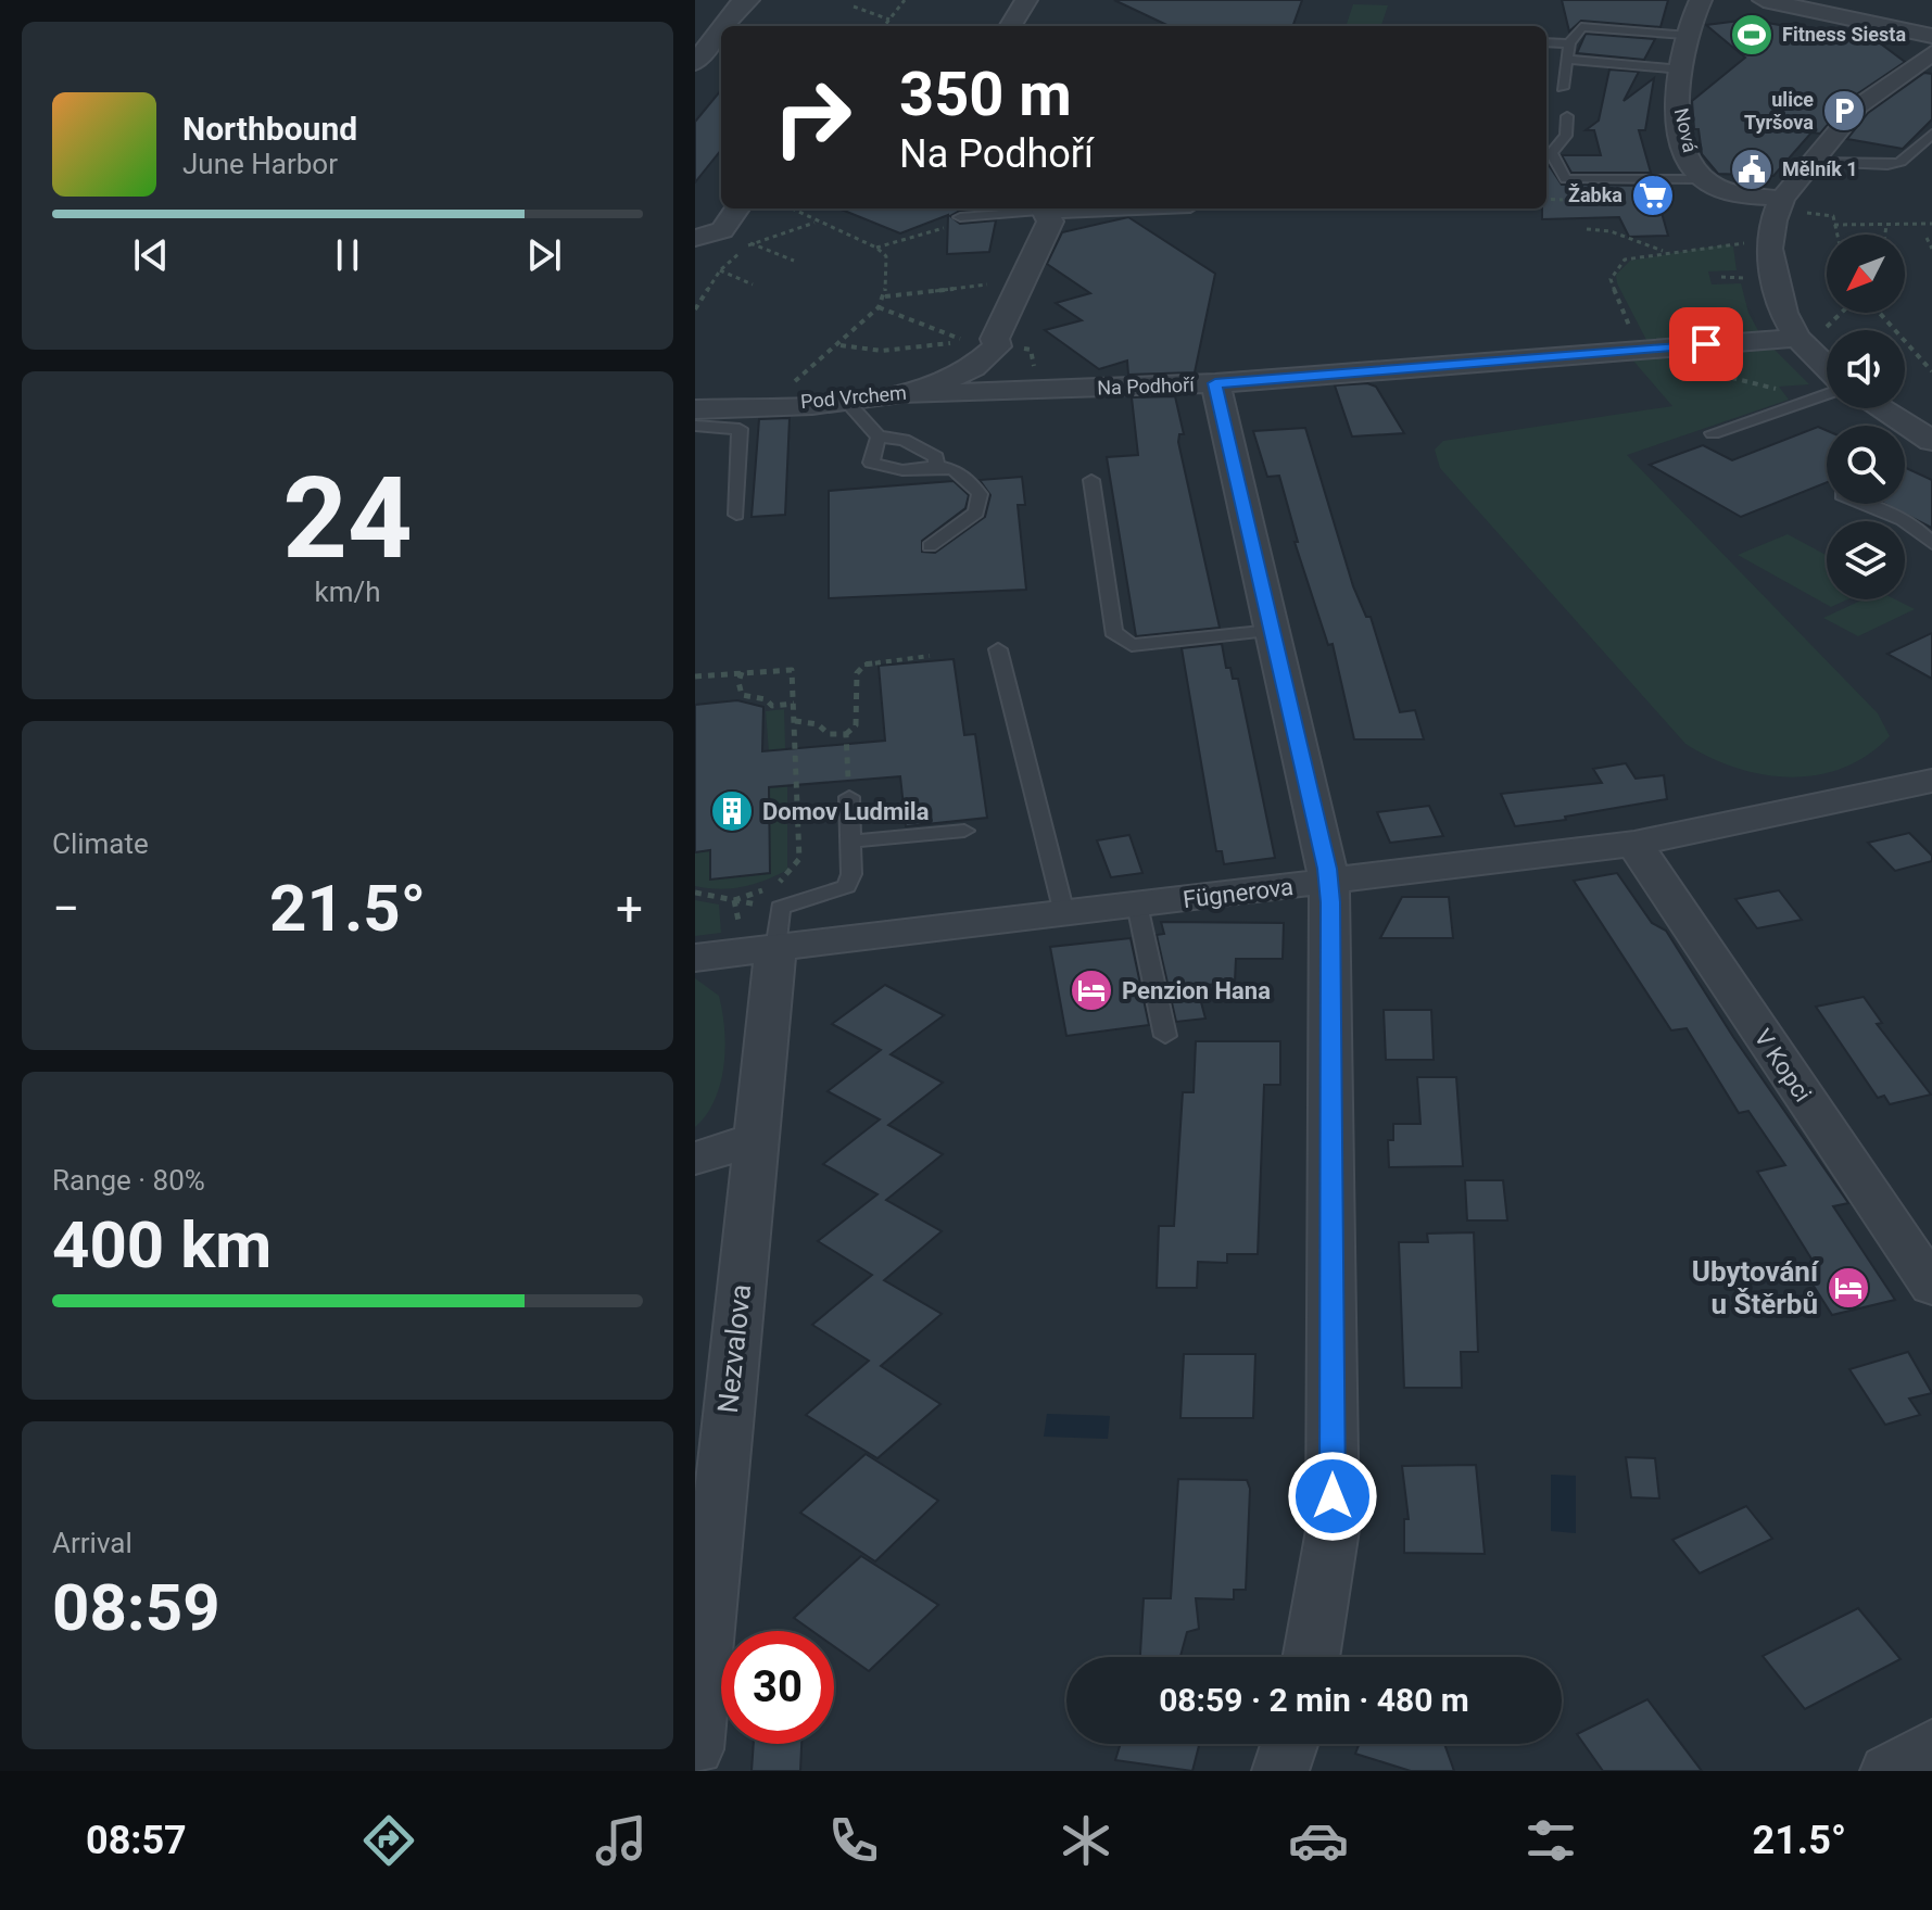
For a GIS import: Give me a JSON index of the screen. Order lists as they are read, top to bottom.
{
  "streets": {
    "street": [
      "Nová",
      "Na Podhoří",
      "Pod Vrchem",
      "Fügnerova",
      "V Kopci",
      "Nezvalova"
    ]
  },
  "crossings": [
    ["Na Podhoří", "Pod Vrchem"],
    ["Fügnerova", "V Kopci"],
    ["Fügnerova", "Nezvalova"]
  ],
  "places": {
    "sports": ["Fitness Siesta"],
    "parking": ["ulice Tyršova"],
    "public building": ["Mělník 1"],
    "supermarket": ["Žabka"],
    "building": ["Domov Ludmila"],
    "hotel": ["Penzion Hana", "Ubytování u Štěrbů"]
  },
  "north": "bottom left",
  "page": {
    "turn": ["350 m", "Na Podhoří"],
    "song": ["Northbound", "June Harbor"],
    "tile": [
      ["24", "km/h"],
      "Climate",
      ["Range · 80%", "400 km"],
      ["Arrival", "08:59"]
    ],
    "heat": ["−", "21.5°", "+"],
    "limit": "30",
    "trip": "08:59 · 2 min · 480 m",
    "tabs": ["08:57", "21.5°"]
  }
}
